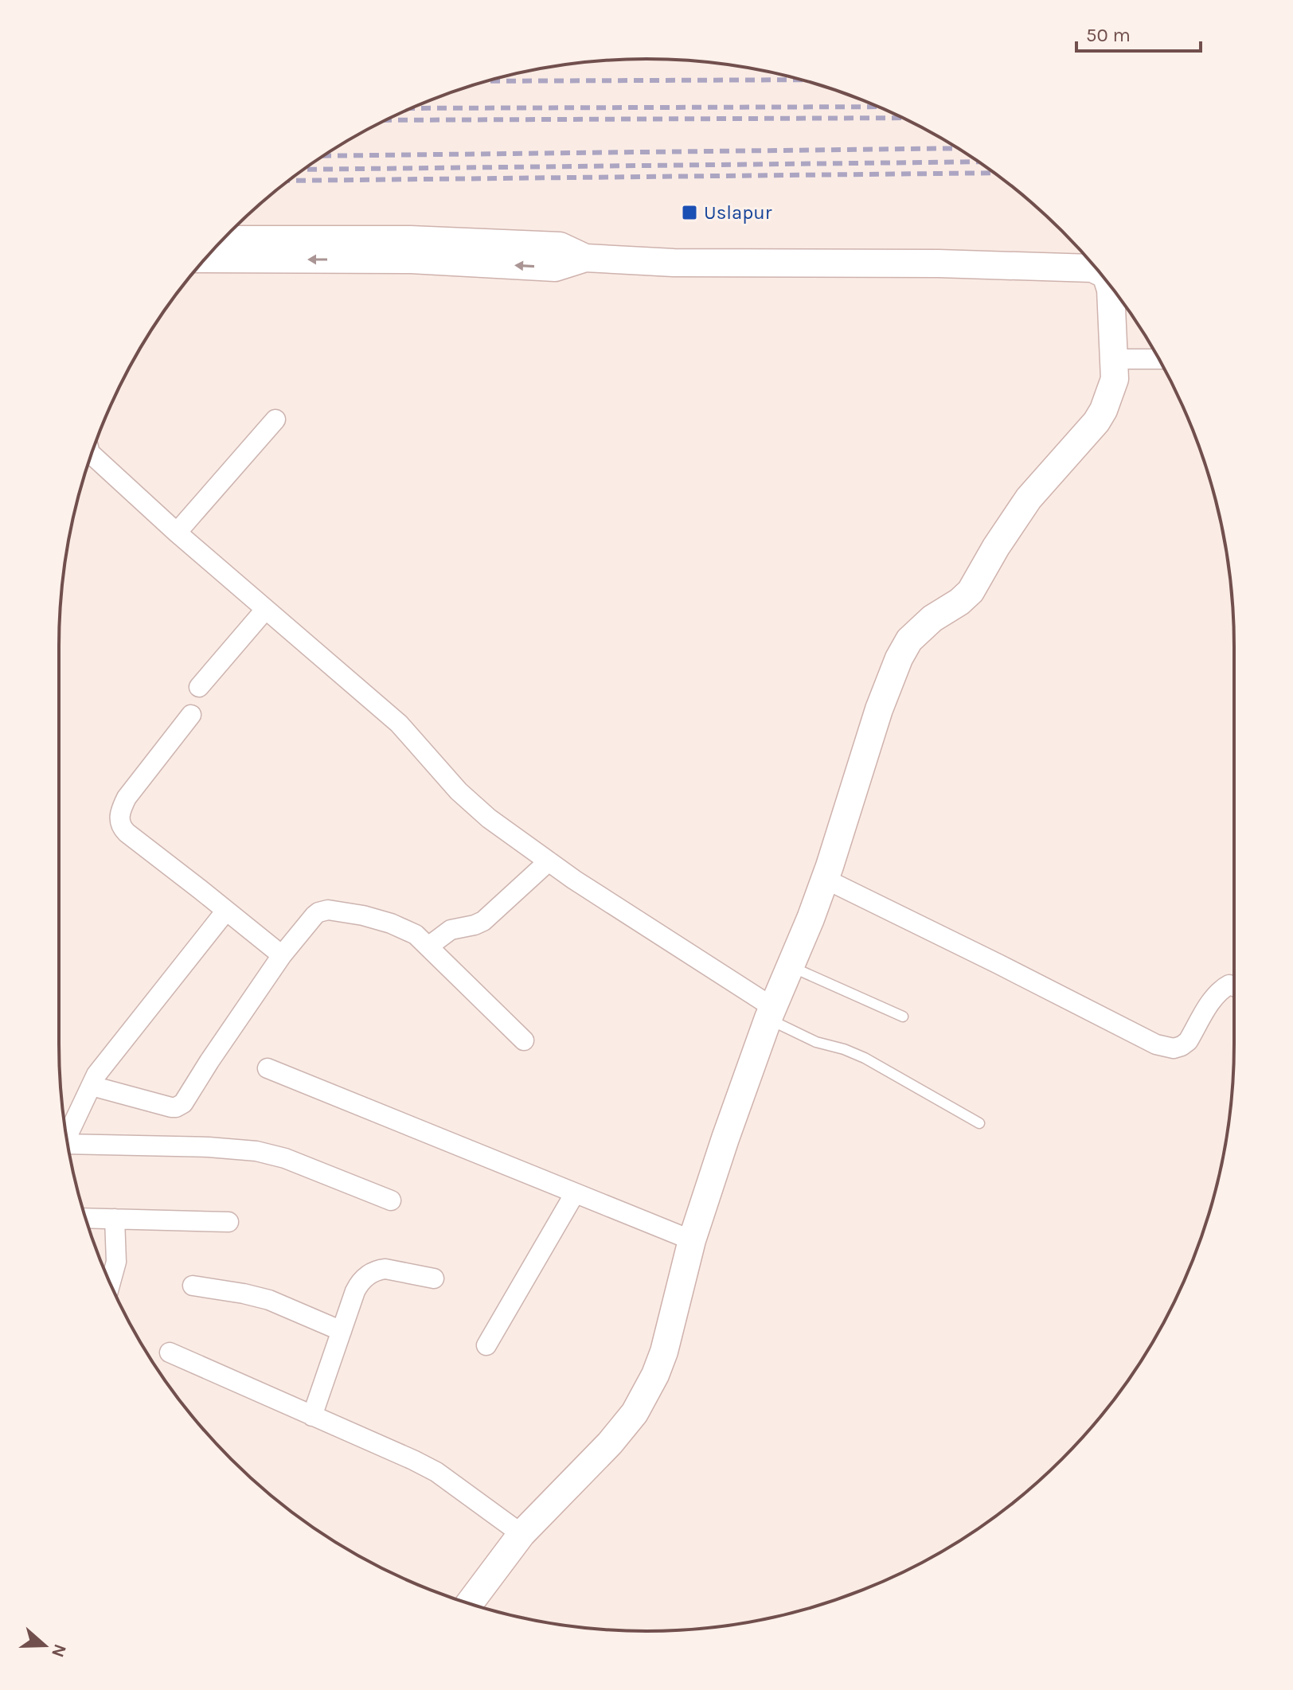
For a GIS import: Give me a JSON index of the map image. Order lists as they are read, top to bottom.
{
  "places": {
    "transit": ["Uslapur"]
  },
  "scale_bar": "50 m",
  "north": "right"
}
